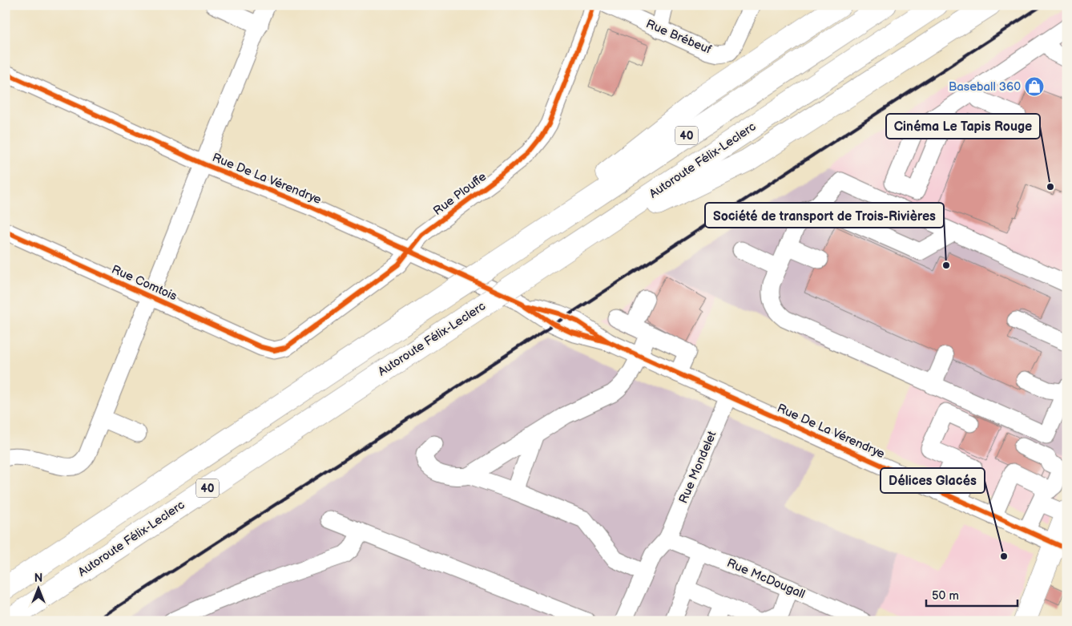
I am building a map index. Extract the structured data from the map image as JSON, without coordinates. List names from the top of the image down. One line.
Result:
{"streets":{"main road":["40","Autoroute Félix-Leclerc"],"street":["Rue Brébeuf","Rue De La Vérendrye","Rue Plouffe","Rue Comtois","Rue Mondelet","Rue McDougall"]},"crossings":[["Rue De La Vérendrye","Rue Plouffe"],["Rue De La Vérendrye","Rue Mondelet"],["Rue Plouffe","Rue Comtois"],["Rue Mondelet","Rue McDougall"]],"places":{"shop":["Baseball 360"],"other":["Cinéma Le Tapis Rouge","Société de transport de Trois-Rivières","Délices Glacés"]},"scale_bar":"50 m","north":"top"}
